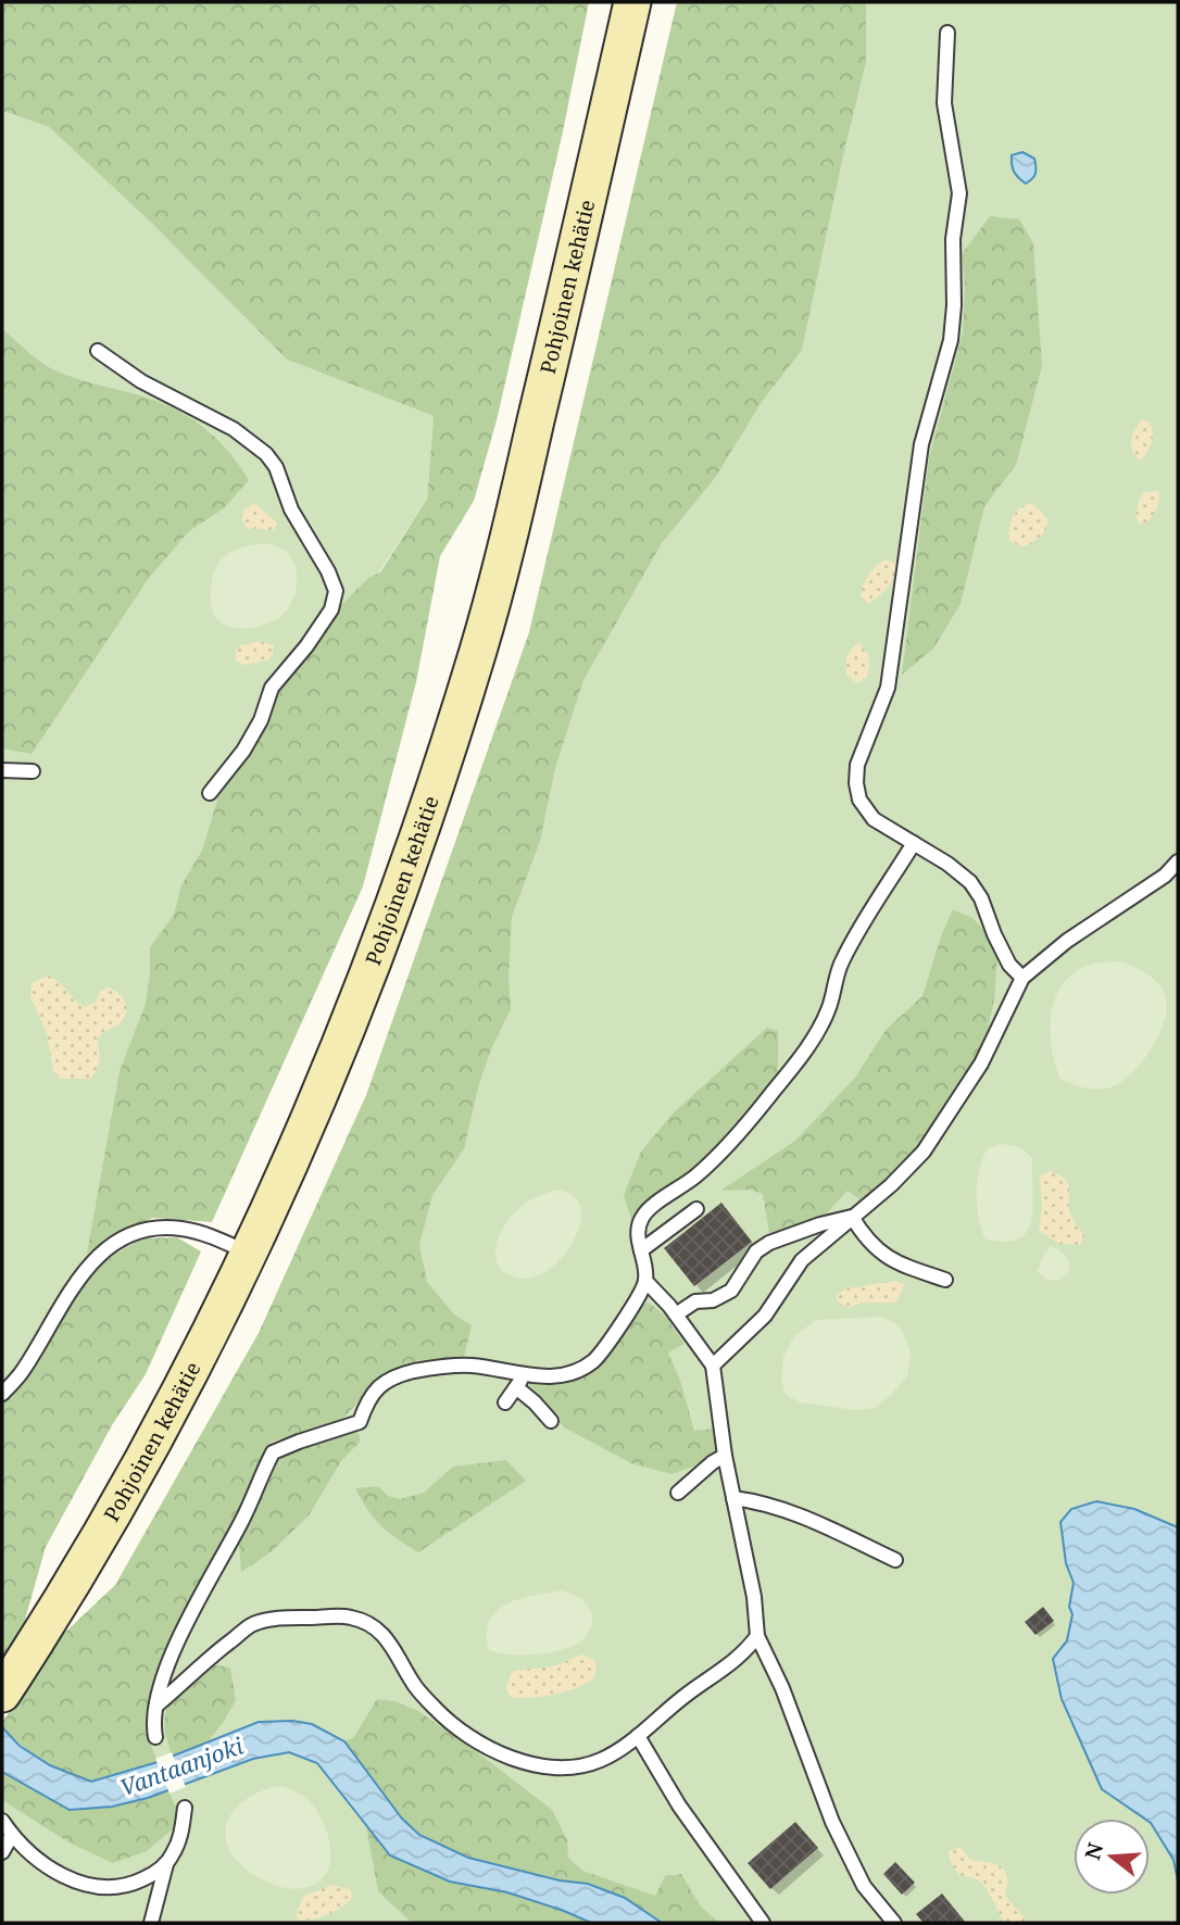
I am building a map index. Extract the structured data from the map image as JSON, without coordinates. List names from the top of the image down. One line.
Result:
{"streets":{"main road":["Pohjoinen kehätie"]},"water":["Vantaanjoki"],"north":"left"}
